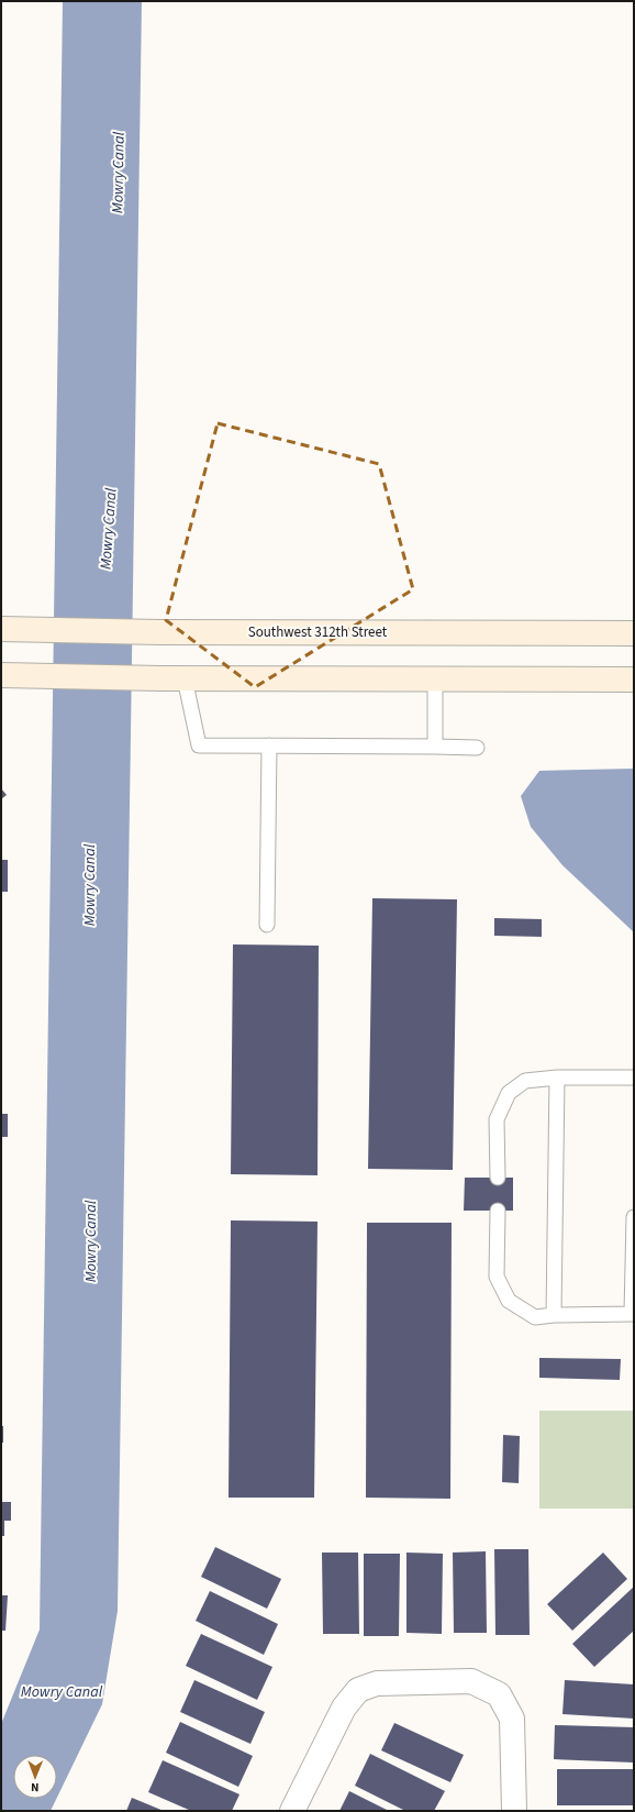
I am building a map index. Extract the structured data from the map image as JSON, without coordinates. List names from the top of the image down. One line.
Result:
{"streets":{"main road":["Southwest 312th Street"]},"water":["Mowry Canal"],"north":"bottom"}
